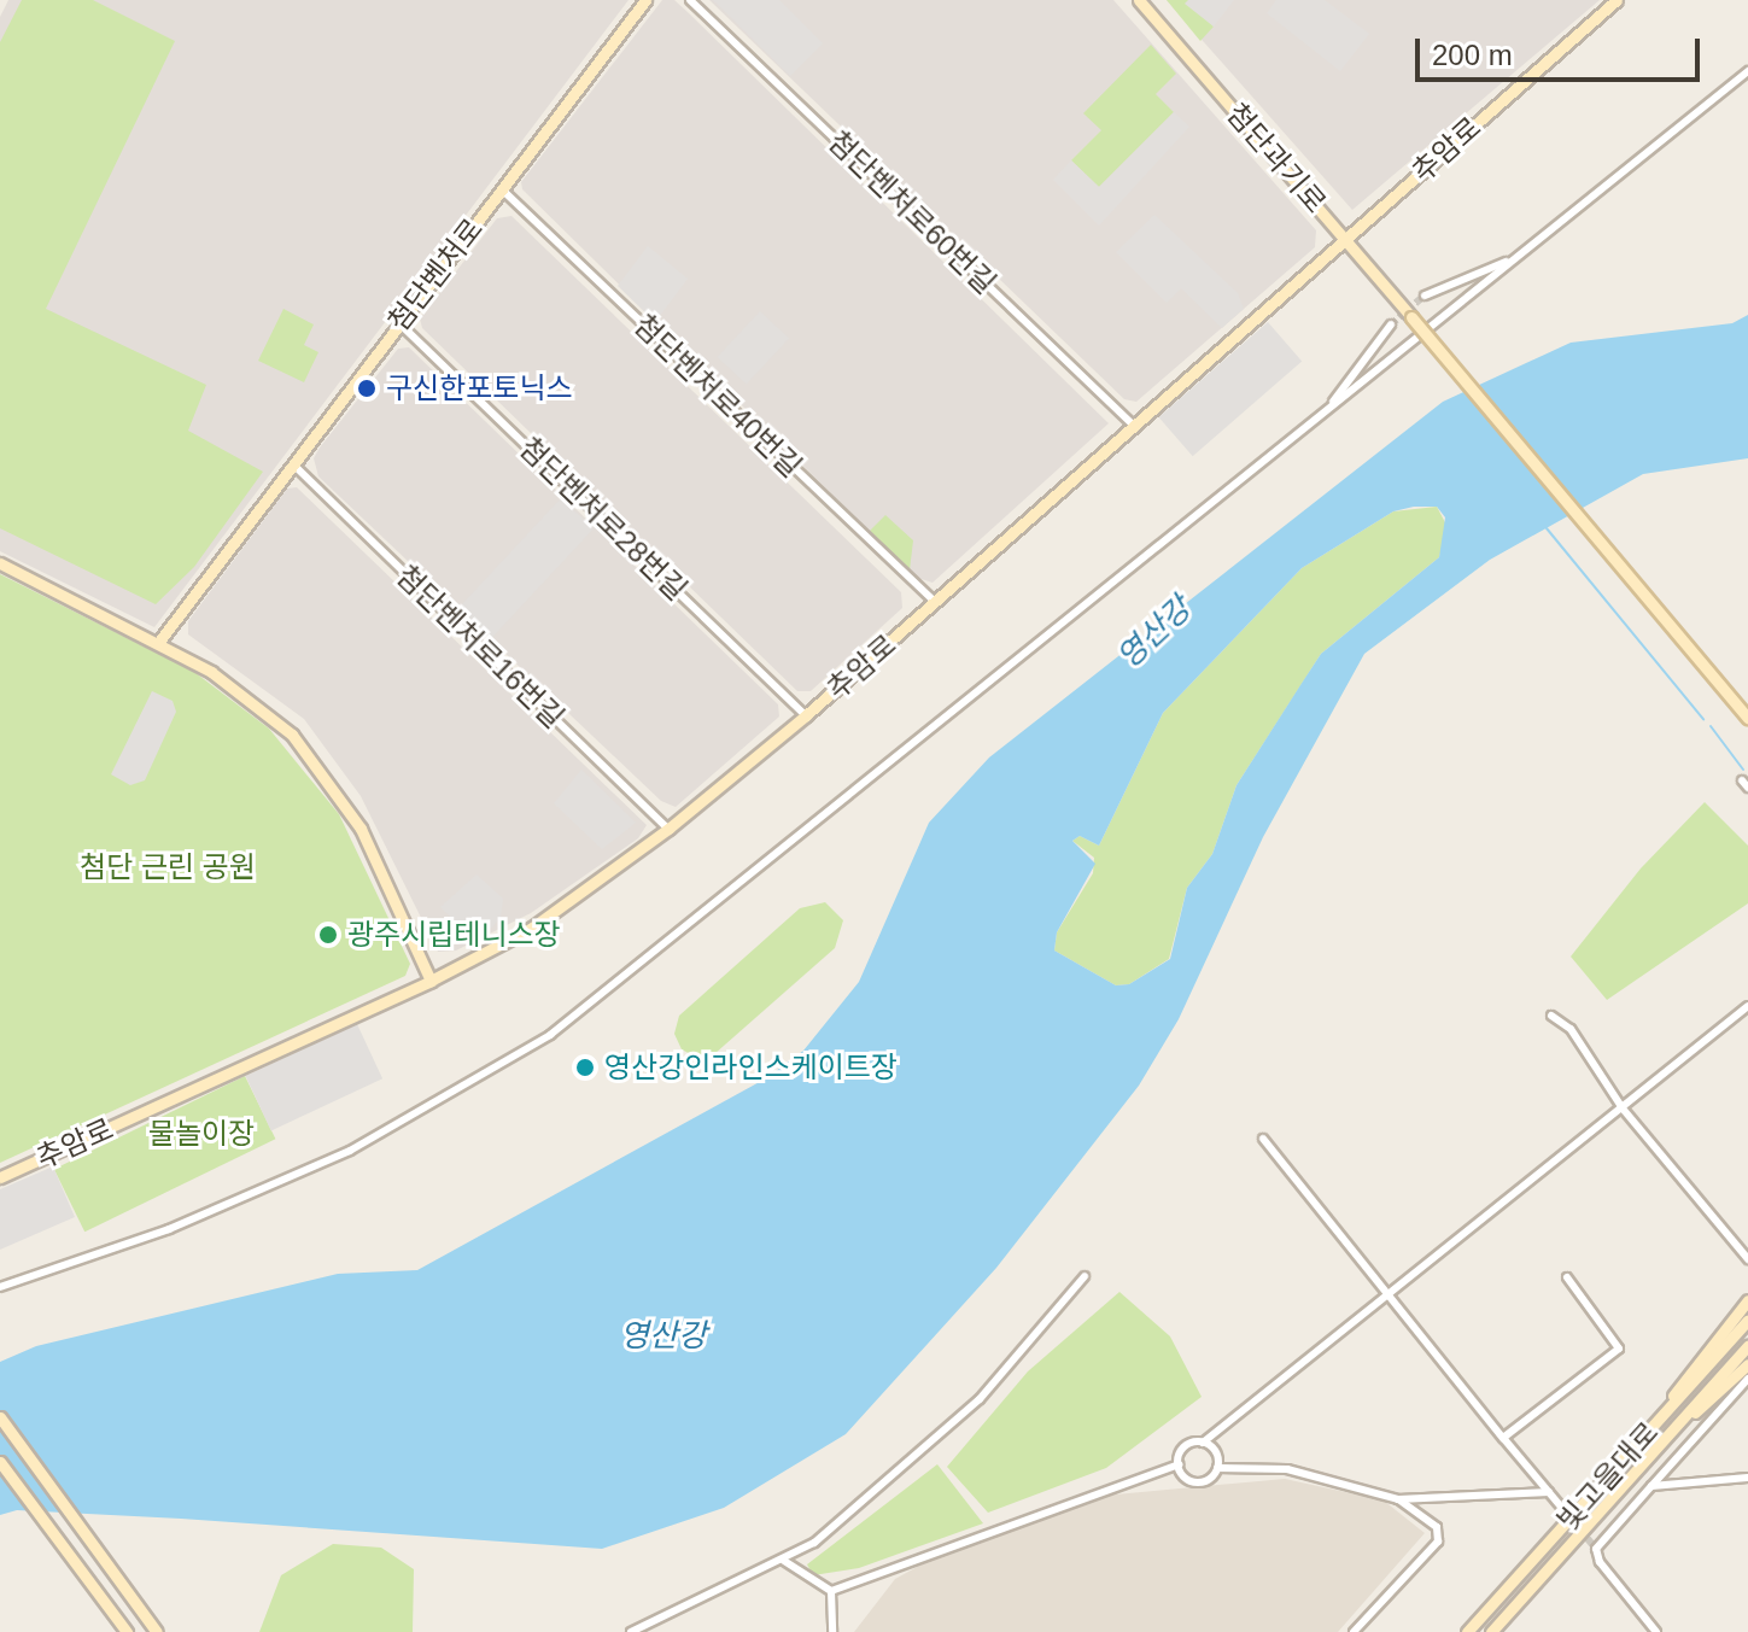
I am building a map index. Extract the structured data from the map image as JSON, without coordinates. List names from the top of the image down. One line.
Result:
{"streets":{"street":["추암로","첨단과기로","첨단벤처로60번길","첨단벤처로","첨단벤처로40번길","첨단벤처로28번길","첨단벤처로16번길","빛고을대로"]},"crossings":[["추암로","첨단과기로"],["추암로","첨단벤처로60번길"],["추암로","첨단벤처로40번길"],["추암로","첨단벤처로28번길"],["추암로","첨단벤처로16번길"],["첨단벤처로","첨단벤처로40번길"],["첨단벤처로","첨단벤처로28번길"],["첨단벤처로","첨단벤처로16번길"]],"water":["영산강"],"parks":["첨단 근린 공원","물놀이장"],"places":["구신한포토닉스","광주시립테니스장","영산강인라인스케이트장"],"scale_bar":"200 m"}
